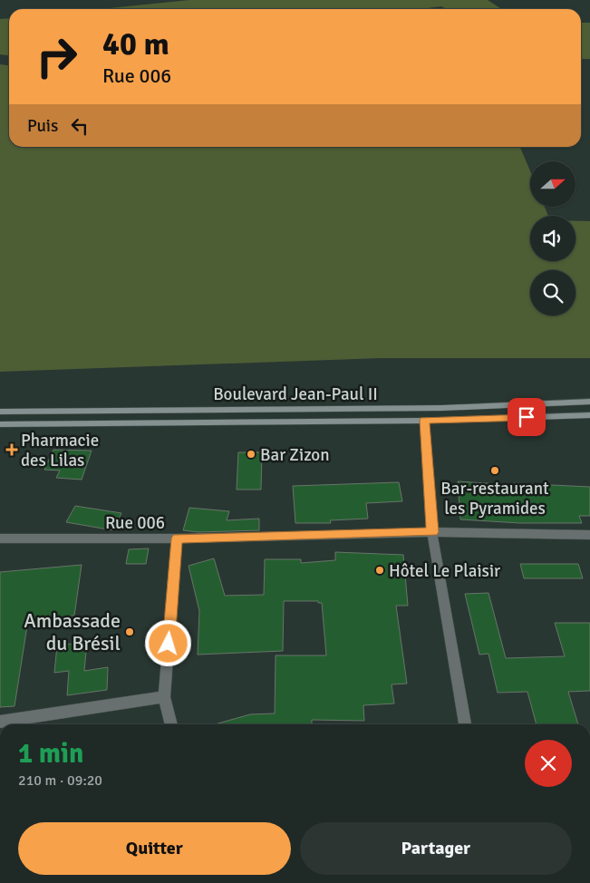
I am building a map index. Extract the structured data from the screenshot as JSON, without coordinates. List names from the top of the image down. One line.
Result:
{"streets":{"main road":["Boulevard Jean-Paul II"],"street":["Rue 006"]},"places":{"health":["Pharmacie des Lilas"],"other":["Bar Zizon","Bar-restaurant les Pyramides","Hôtel Le Plaisir","Ambassade du Brésil"]},"north":"right","page":{"turn":["40 m","Rue 006"],"then":"Puis","heading":["1 min","210 m · 09:20"],"buttons":["Quitter","Partager"]}}
